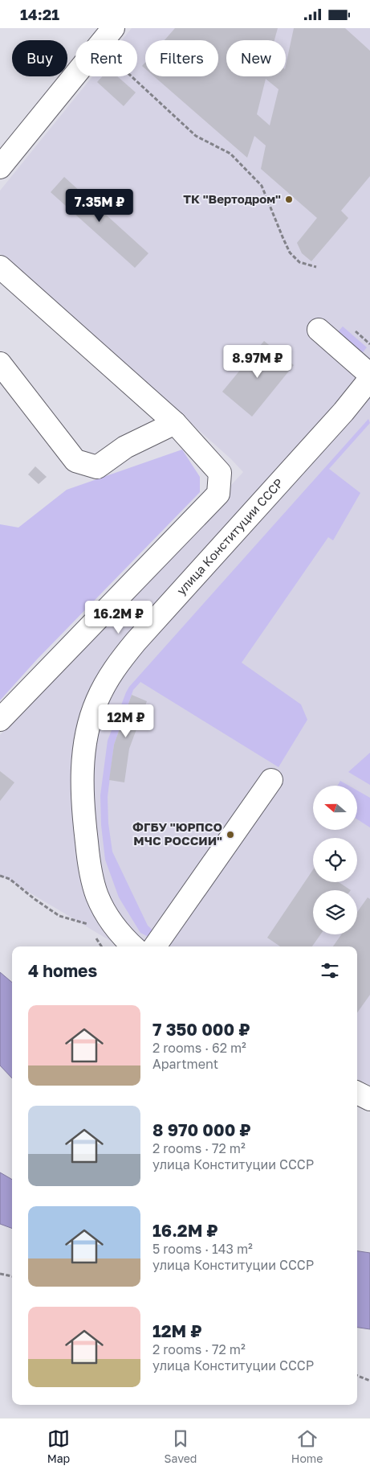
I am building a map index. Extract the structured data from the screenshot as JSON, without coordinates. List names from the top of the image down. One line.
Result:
{"streets":{"street":["улица Конституции СССР"]},"places":["ТК \"Вертодром\"","ФГБУ \"ЮРПСО МЧС РОССИИ\""],"north":"left","page":{"status":"14:21","chip":["Buy","Rent","Filters","New"],"price":["7.35M ₽","8.97M ₽","16.2M ₽","12M ₽"],"heading":"4 homes","list":[{"name":"7 350 000 ₽","note":"2 rooms · 62 m² · Apartment"},{"name":"8 970 000 ₽","note":"2 rooms · 72 m² · улица Конституции СССР"},{"name":"16.2M ₽","note":"5 rooms · 143 m² · улица Конституции СССР"},{"name":"12M ₽","note":"2 rooms · 72 m² · улица Конституции СССР"}],"tabs":["Map","Saved","Home"]}}
